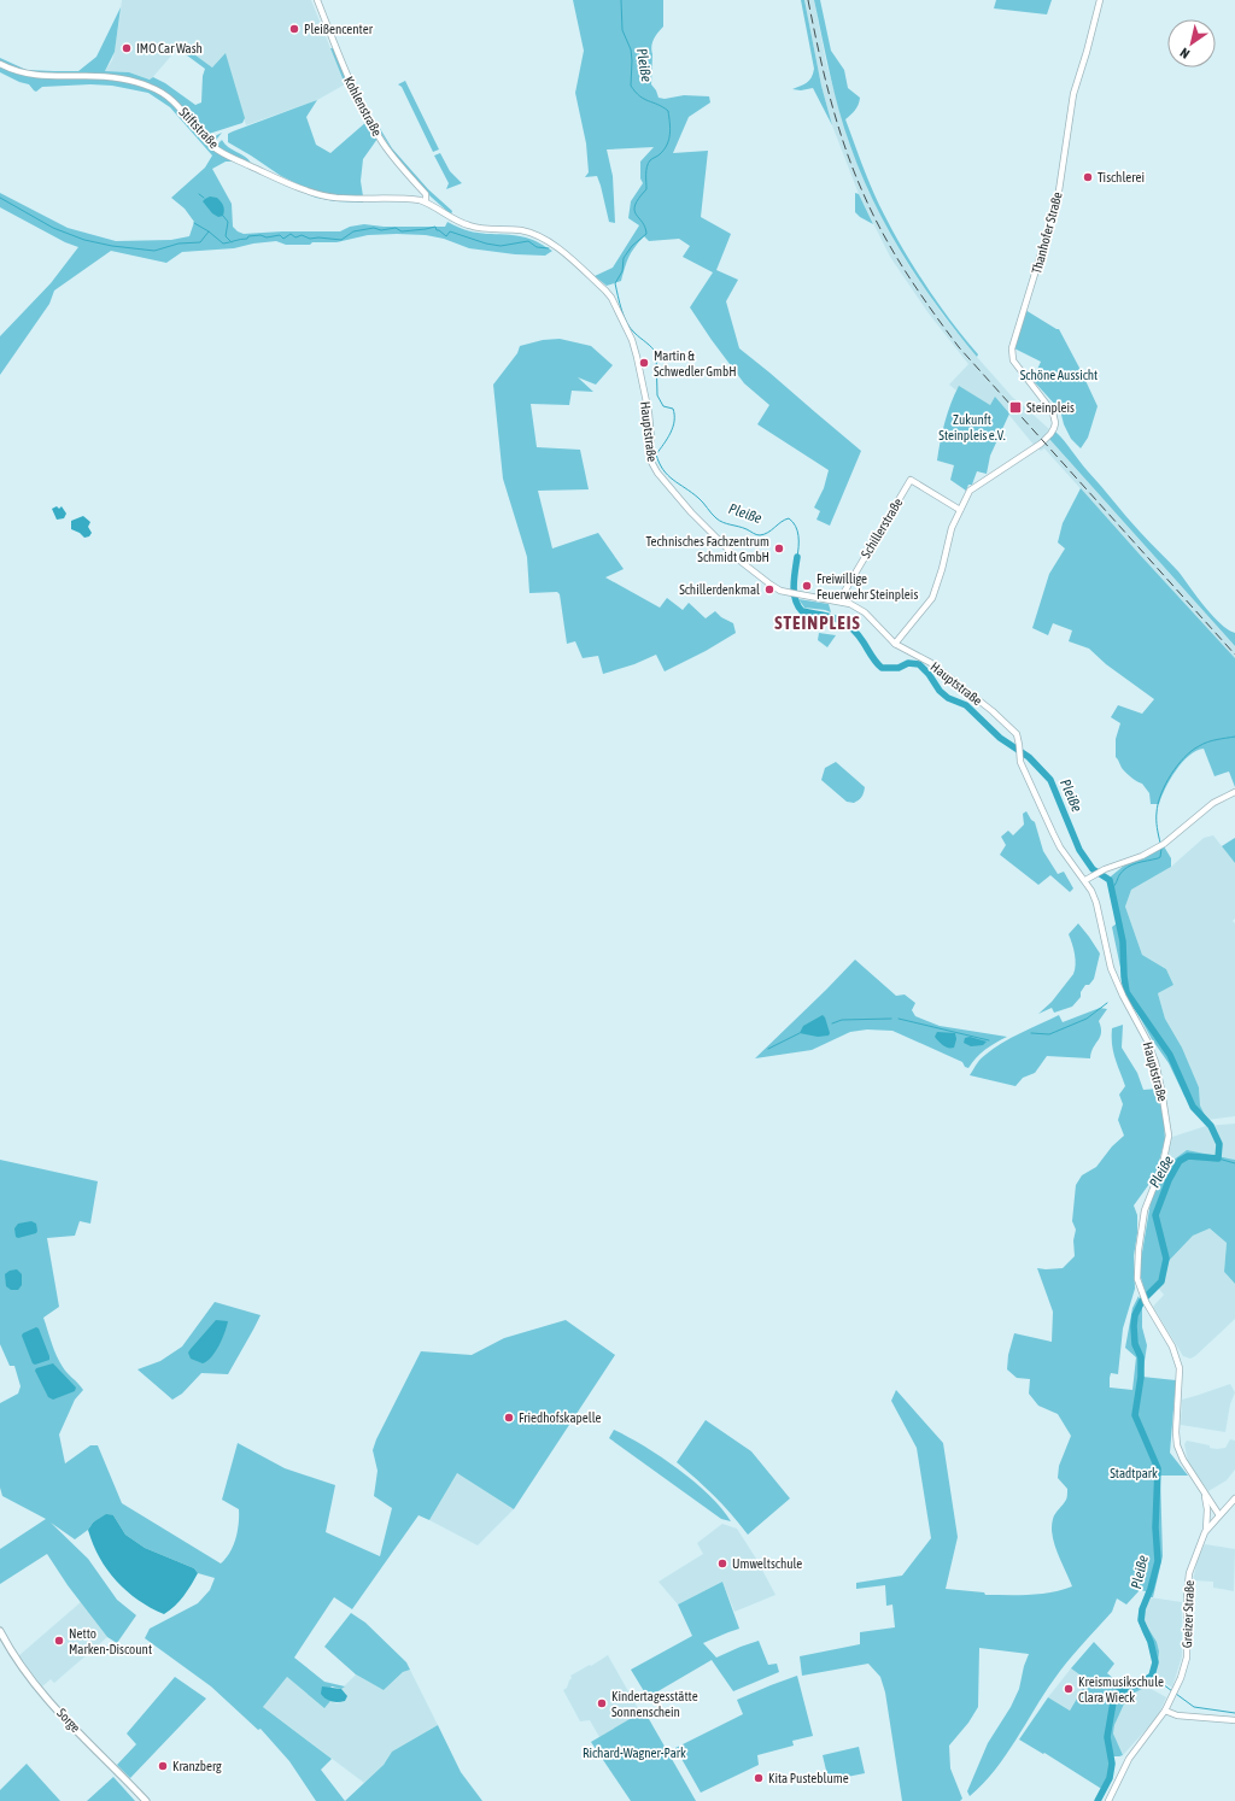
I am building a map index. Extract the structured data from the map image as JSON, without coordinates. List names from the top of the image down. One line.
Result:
{"streets":{"main road":["Kohlenstraße","Stiftstraße","Thanhofer Straße","Hauptstraße","Schillerstraße","Greizer Straße","Sorge"]},"crossings":[["Kohlenstraße","Stiftstraße"],["Kohlenstraße","Hauptstraße"],["Stiftstraße","Hauptstraße"],["Thanhofer Straße","Schillerstraße"],["Hauptstraße","Schillerstraße"],["Hauptstraße","Greizer Straße"]],"districts":["STEINPLEIS"],"water":["Pleiße"],"parks":["Schöne Aussicht","Zukunft Steinpleis e.V.","Stadtpark","Richard-Wagner-Park"],"places":{"other":["Pleißencenter","IMO Car Wash","Tischlerei","Martin & Schwedler GmbH","Technisches Fachzentrum Schmidt GmbH","Freiwillige Feuerwehr Steinpleis","Schillerdenkmal","Friedhofskapelle","Umweltschule","Netto Marken-Discount","Kreismusikschule Clara Wieck","Kindertagesstätte Sonnenschein","Kranzberg","Kita Pusteblume"],"transit":["Steinpleis"]},"north":"bottom left"}
